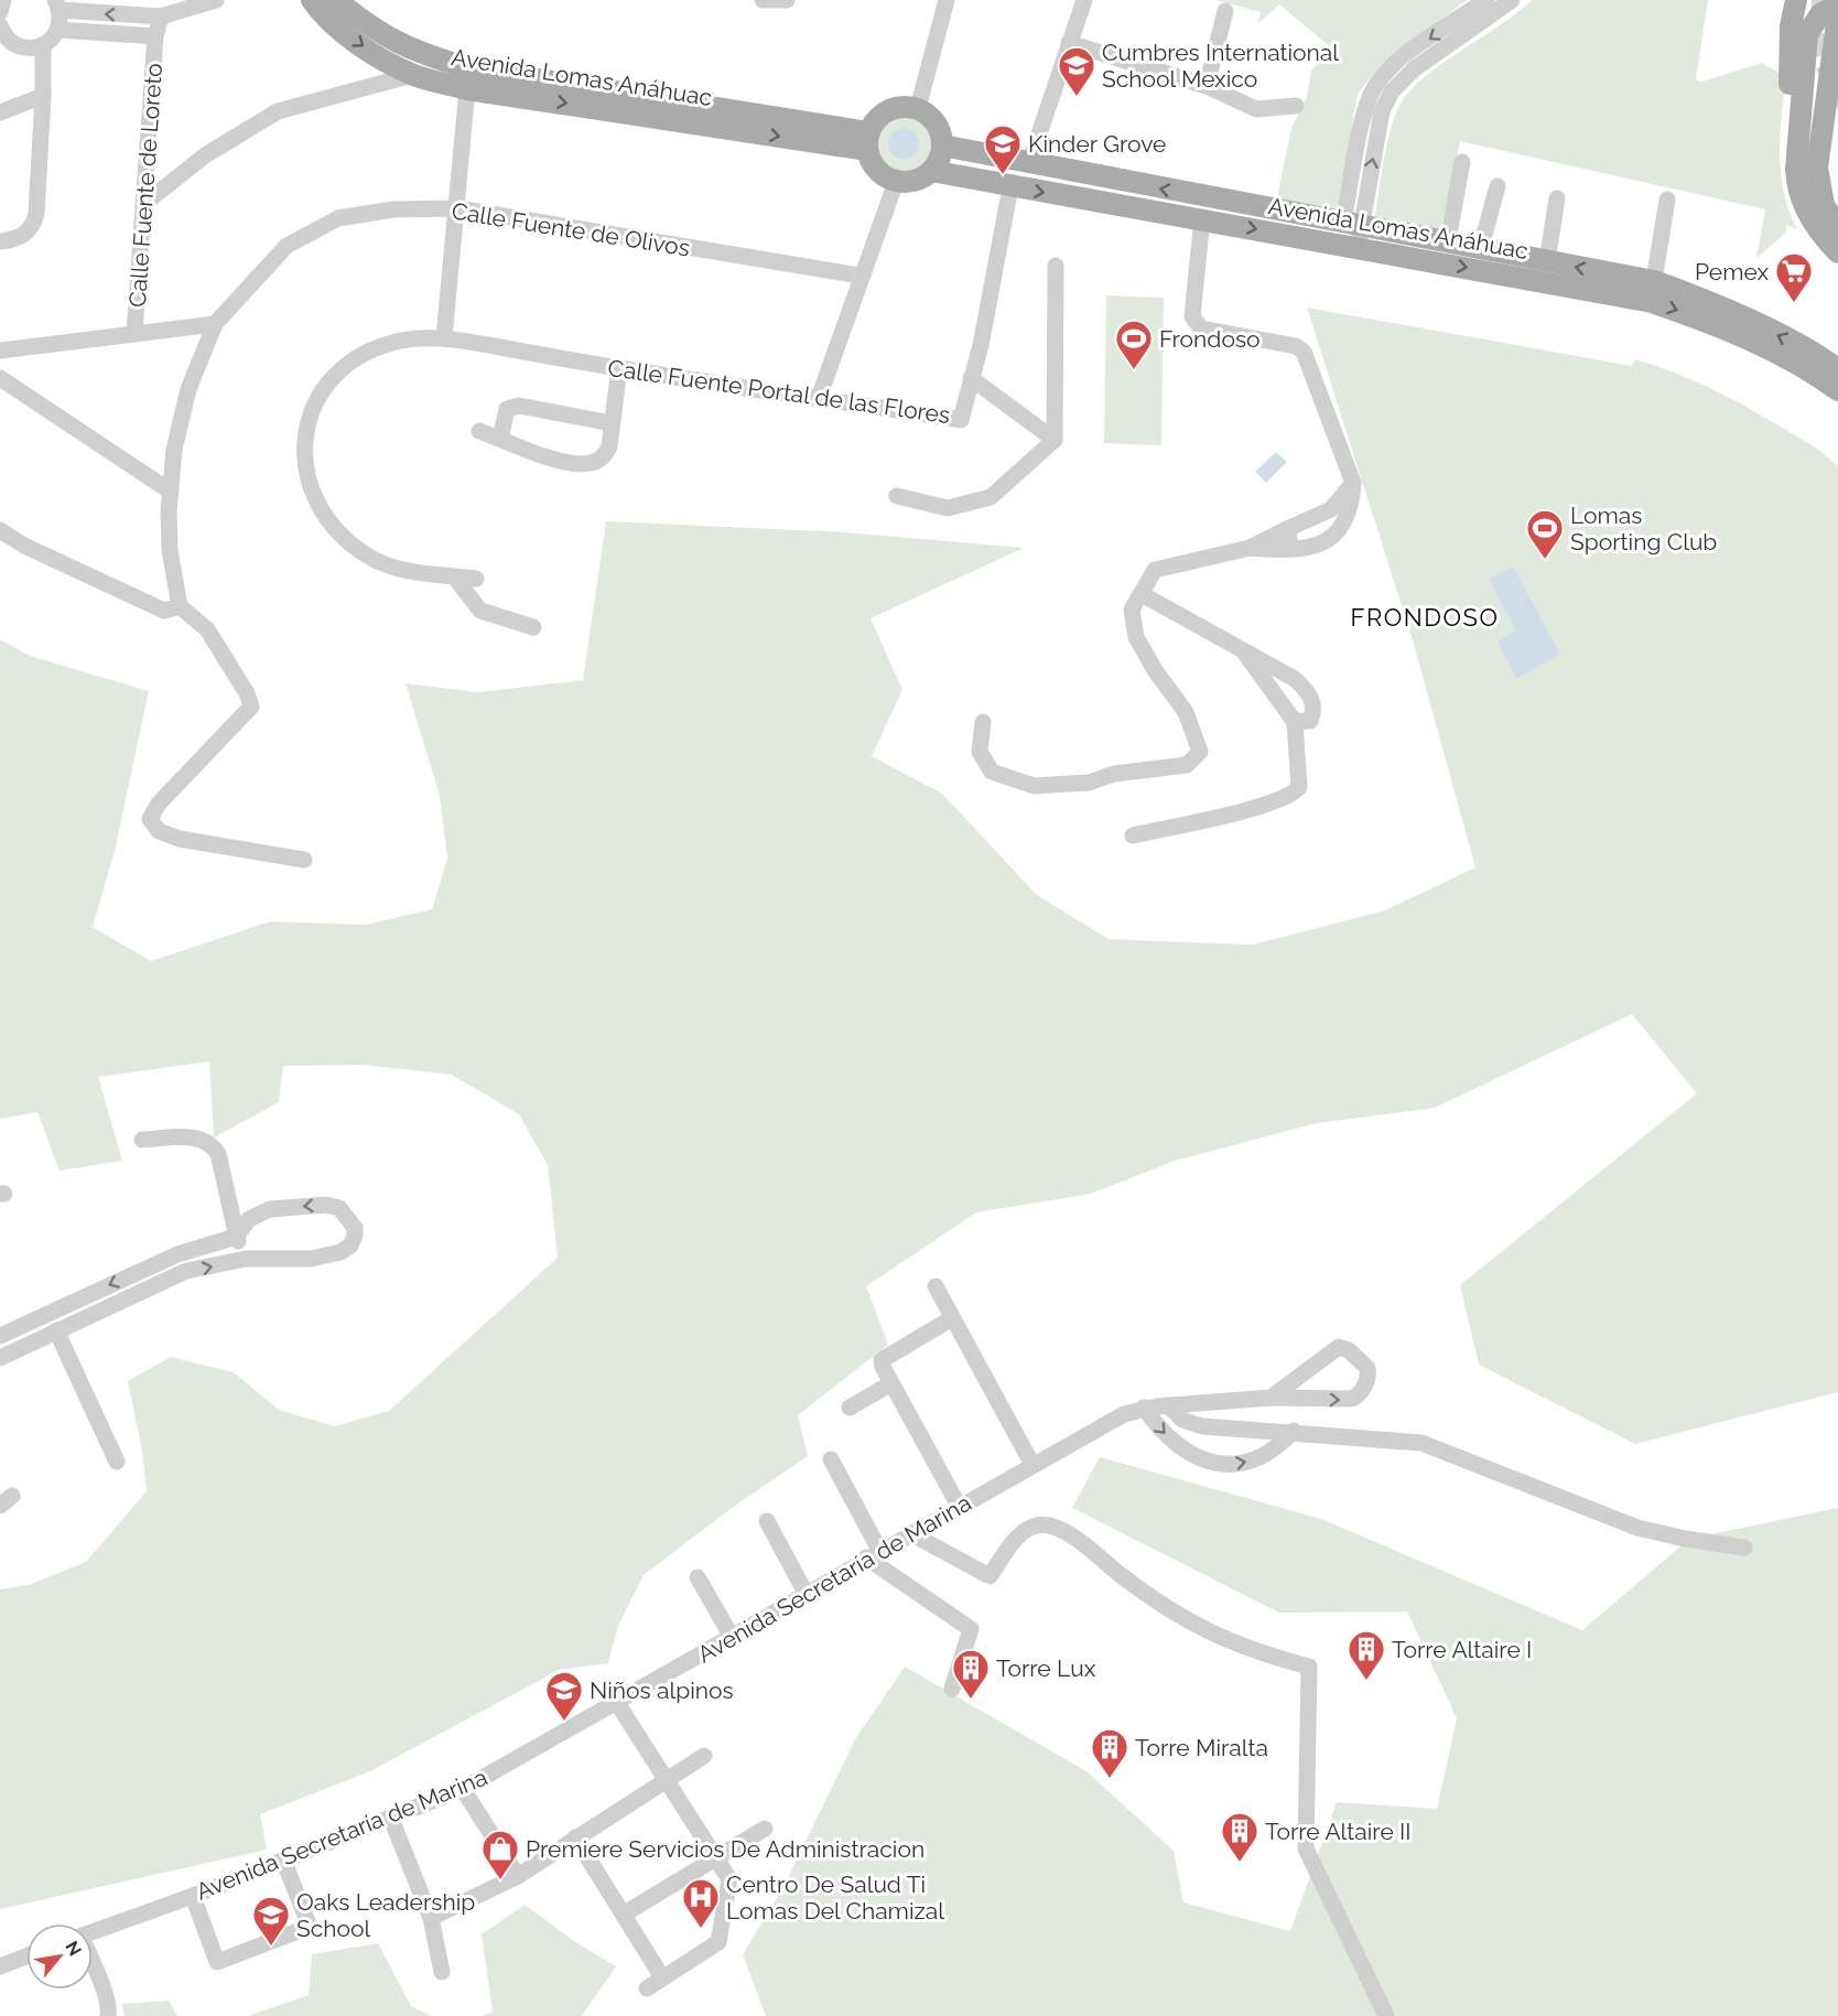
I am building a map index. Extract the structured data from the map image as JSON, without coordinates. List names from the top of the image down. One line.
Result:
{"streets":{"main road":["Avenida Lomas Anáhuac"],"street":["Calle Fuente de Loreto","Calle Fuente de Olivos","Calle Fuente Portal de las Flores","Avenida Secretaría de Marina"]},"crossings":[["Avenida Lomas Anáhuac","Calle Fuente Portal de las Flores"]],"districts":["FRONDOSO"],"places":{"school or university":["Cumbres International School Mexico","Kinder Grove","Niños alpinos","Oaks Leadership School"],"supermarket":["Pemex"],"sports":["Frondoso","Lomas Sporting Club"],"building":["Torre Altaire I","Torre Lux","Torre Miralta","Torre Altaire II"],"shop":["Premiere Servicios De Administracion"],"hospital":["Centro De Salud Ti Lomas Del Chamizal"]},"north":"top right"}
